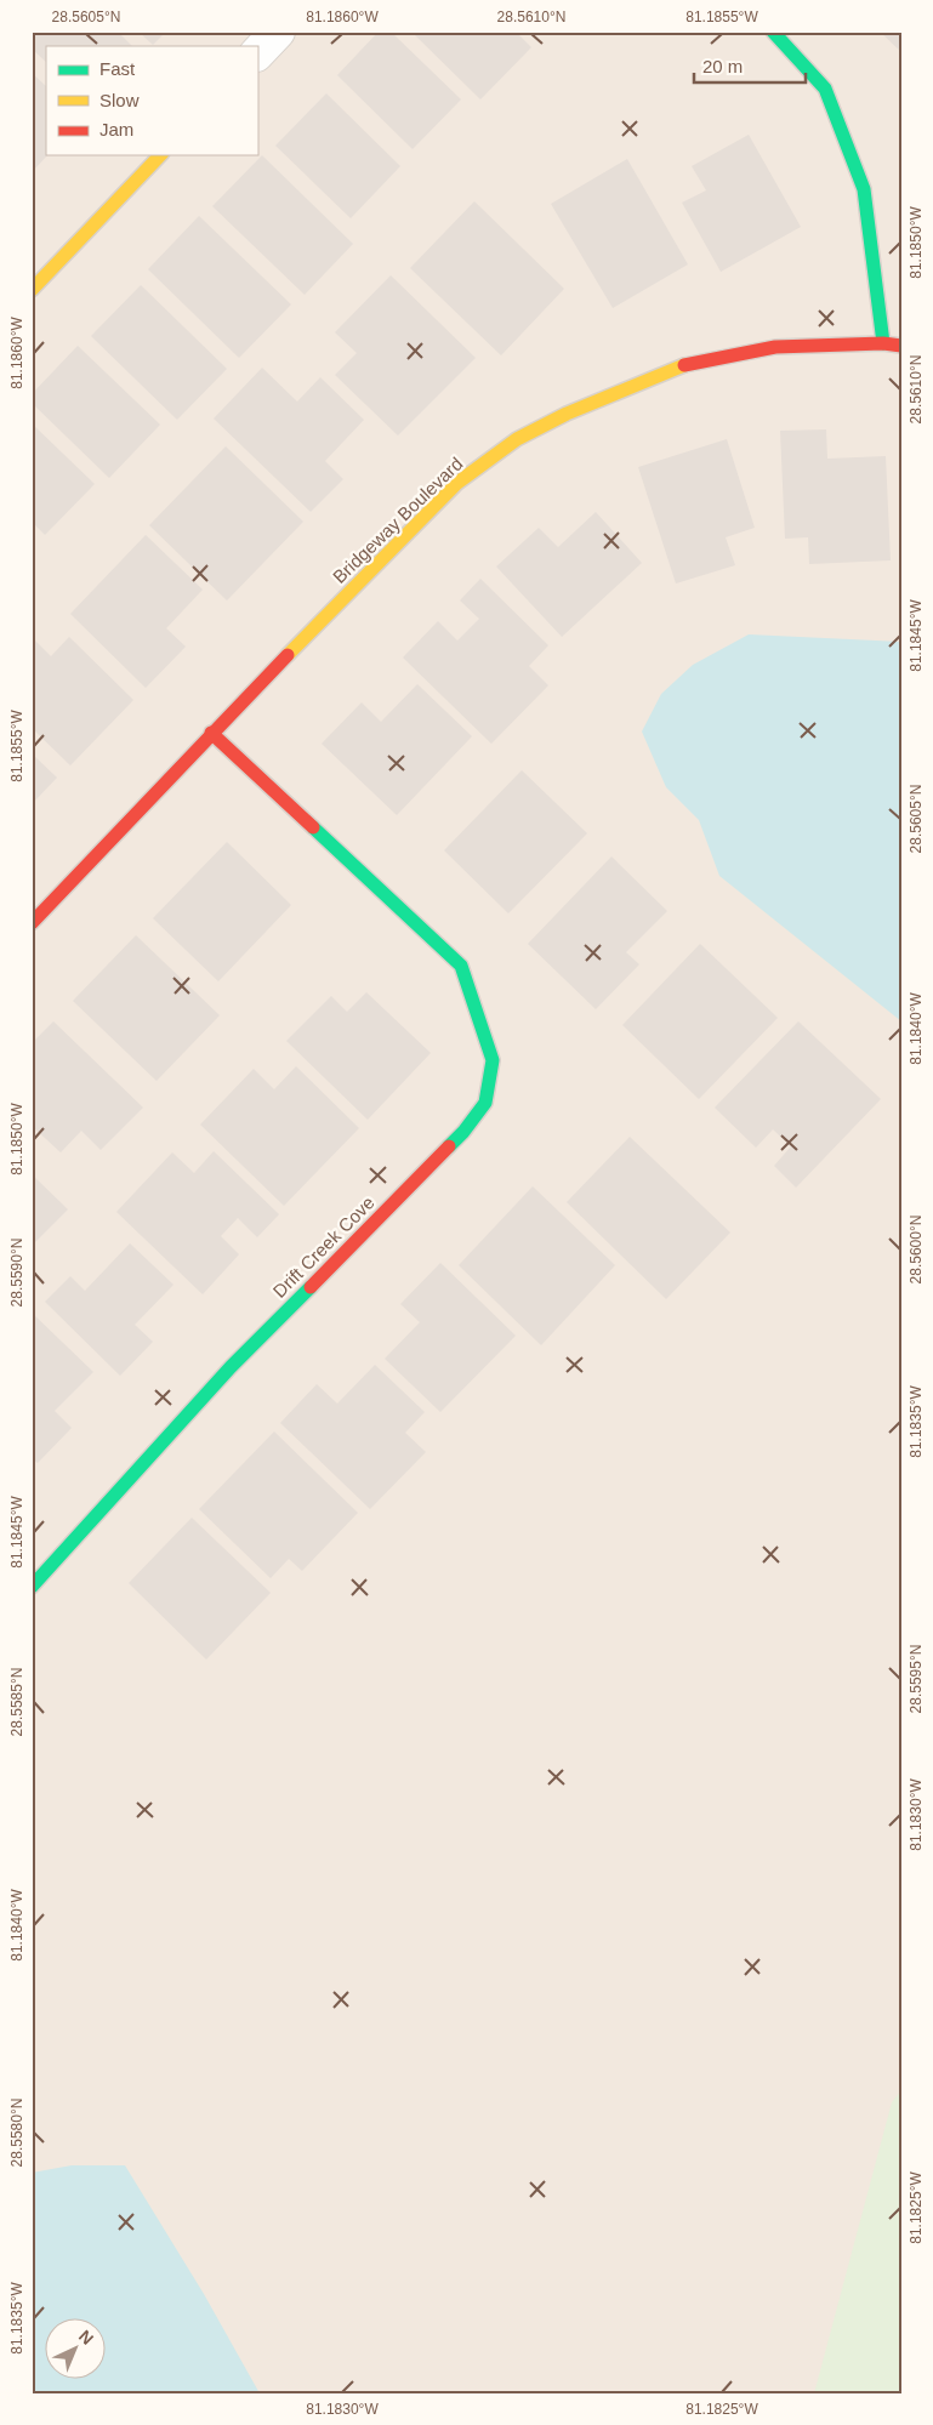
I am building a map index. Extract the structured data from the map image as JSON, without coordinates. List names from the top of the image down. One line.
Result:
{"streets":{"street":["Bridgeway Boulevard","Drift Creek Cove"]},"crossings":[["Bridgeway Boulevard","Drift Creek Cove"]],"legend":["Fast","Slow","Jam"],"scale_bar":"20 m","north":"top right","coordinates":["28.5605°N","81.1860°W","28.5610°N","81.1855°W","81.1850°W","81.1845°W","81.1840°W","28.5600°N","28.5590°N","81.1835°W","28.5595°N","28.5585°N","81.1830°W","28.5580°N","81.1825°W"]}
